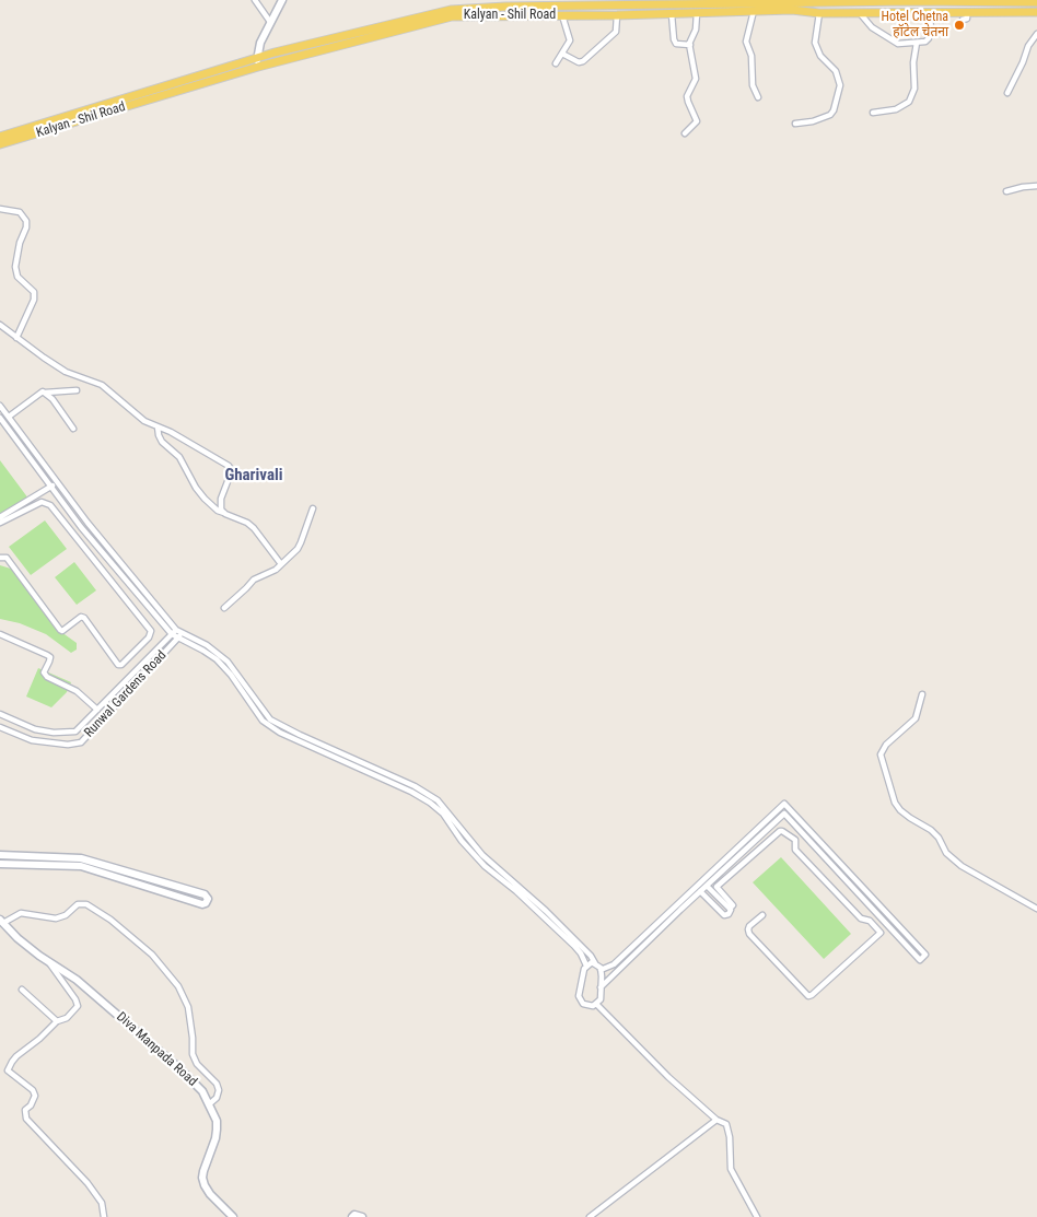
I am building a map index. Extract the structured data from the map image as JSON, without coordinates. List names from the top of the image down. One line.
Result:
{"streets":{"main road":["Kalyan - Shil Road"],"street":["Runwal Gardens Road","Diva Manpada Road"]},"districts":["Gharivali"],"places":["Hotel Chetna हॉटेल चेतना"]}
